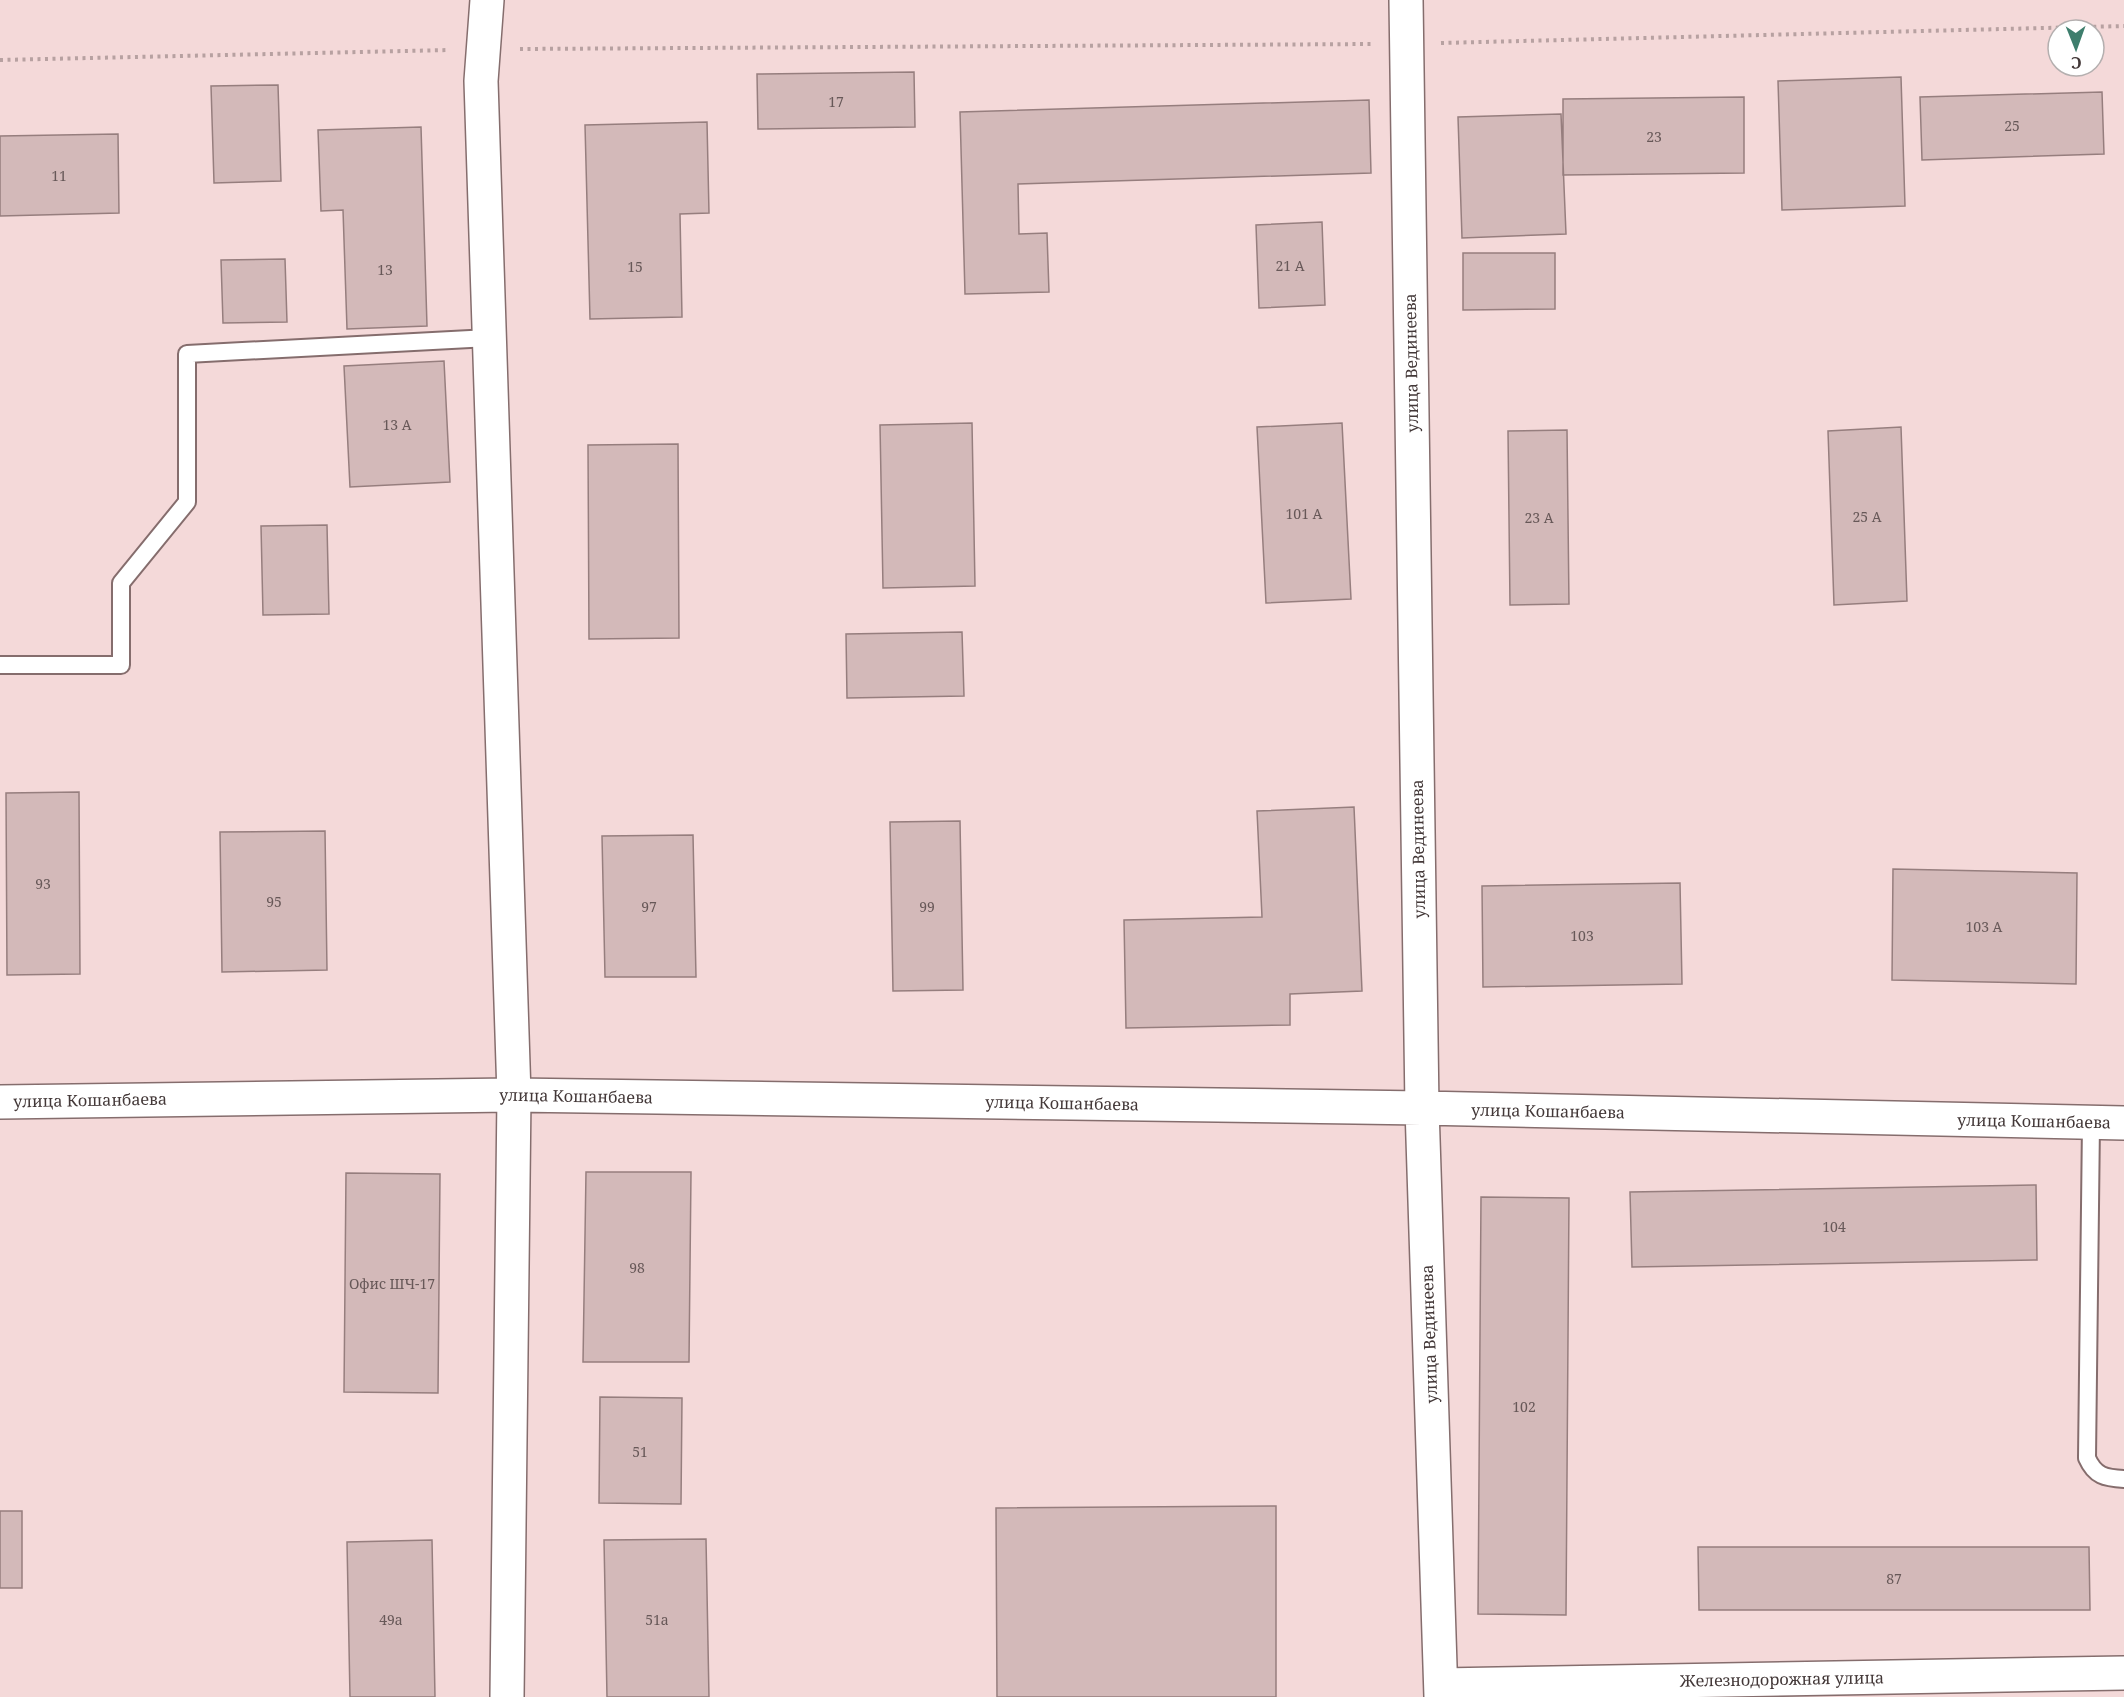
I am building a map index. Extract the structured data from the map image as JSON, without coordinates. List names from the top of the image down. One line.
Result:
{"streets":{"street":["улица Вединеева","улица Кошанбаева","Железнодорожная улица"]},"crossings":[["улица Вединеева","улица Кошанбаева"],["улица Вединеева","Железнодорожная улица"]],"house_numbers":["17","25","23","11","21 А","15","13","13 А","101 А","25 А","23 А","93","95","97","99","103 А","103","104","98","Офис ШЧ-17","102","51","87","49а","51а"],"north":"bottom"}
